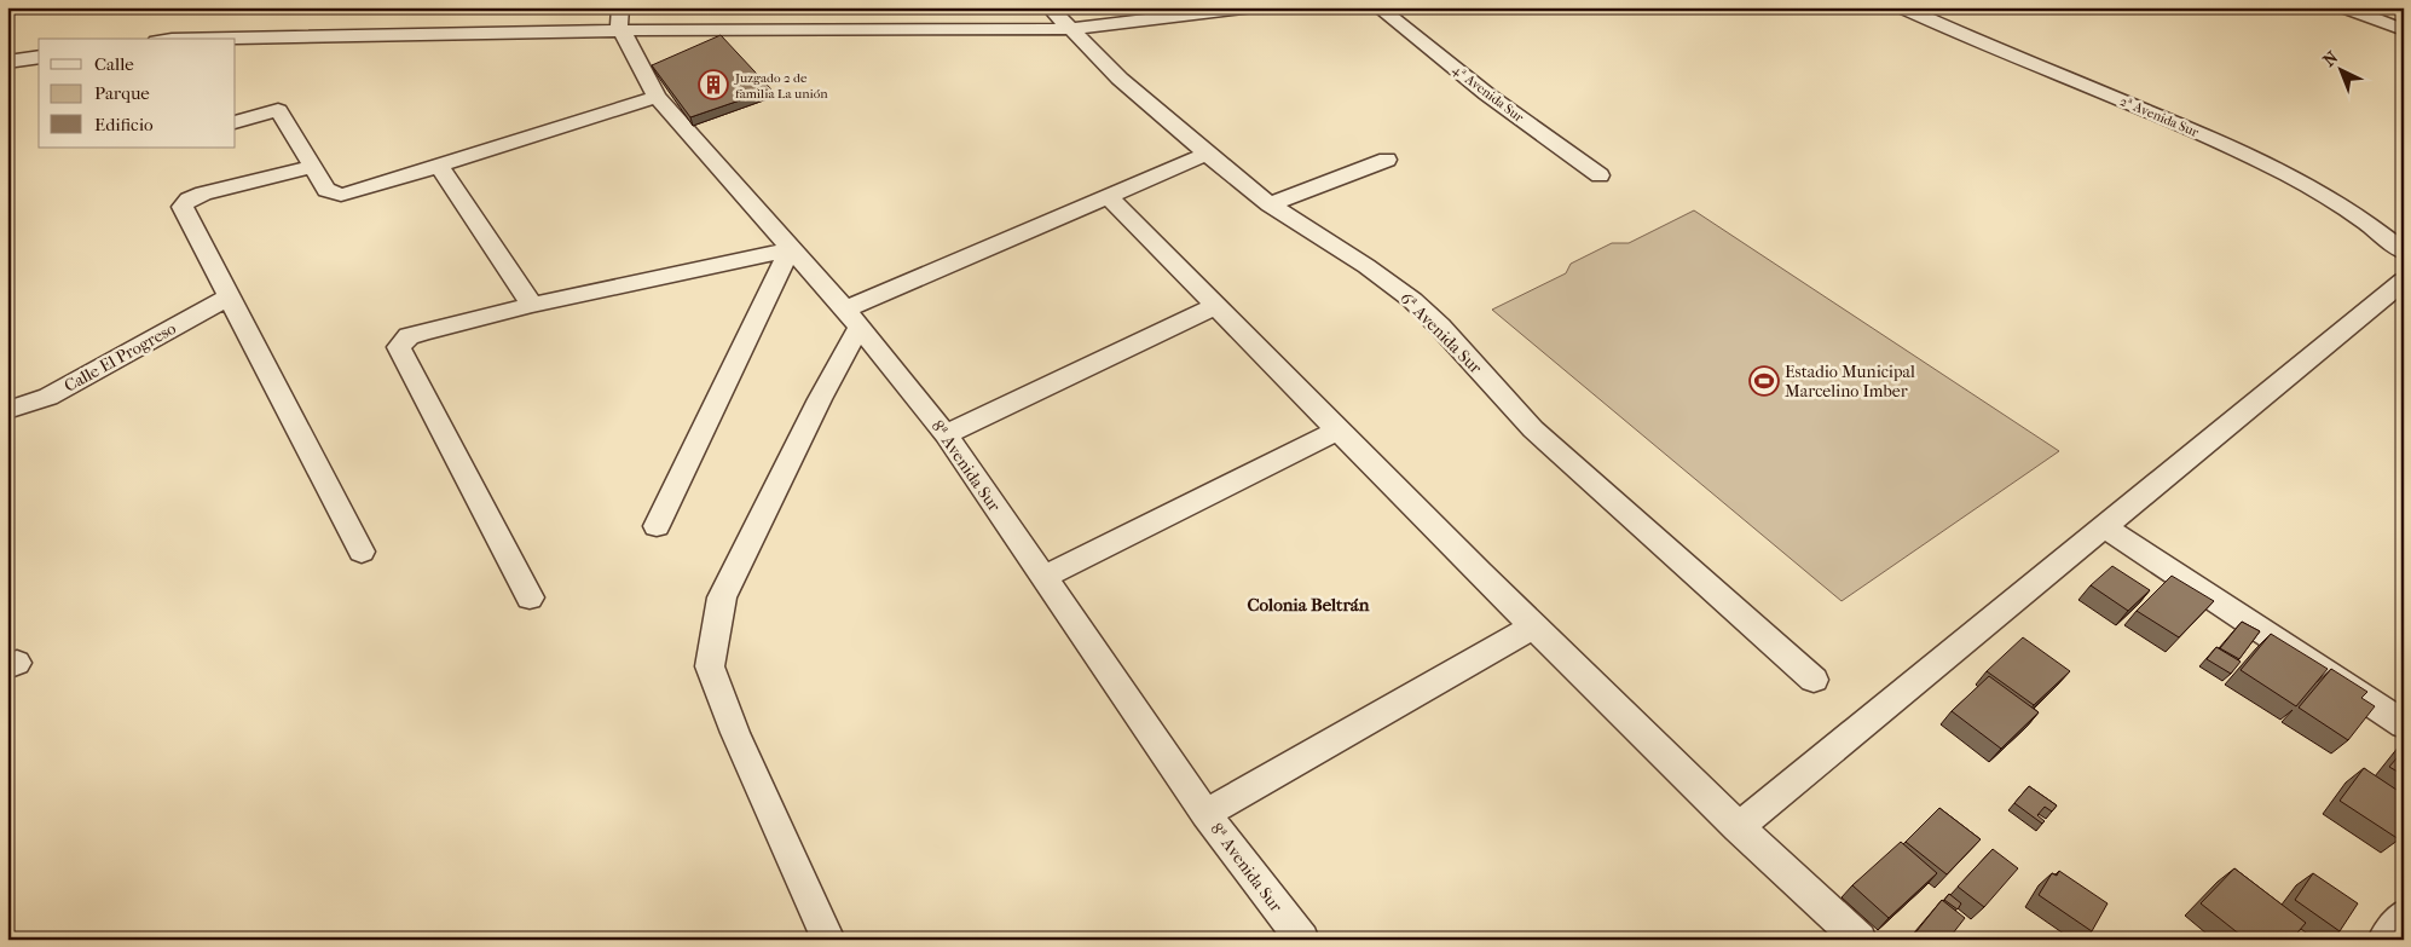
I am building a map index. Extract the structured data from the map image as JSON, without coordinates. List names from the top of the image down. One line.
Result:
{"streets":{"street":["4ª Avenida Sur","2ª Avenida Sur","6ª Avenida Sur","Calle El Progreso","8ª Avenida Sur"]},"districts":["Colonia Beltrán"],"places":{"building":["Juzgado 2 de familia La unión"],"sports":["Estadio Municipal Marcelino Imber"]},"legend":["Calle","Parque","Edificio"],"north":"top left"}
